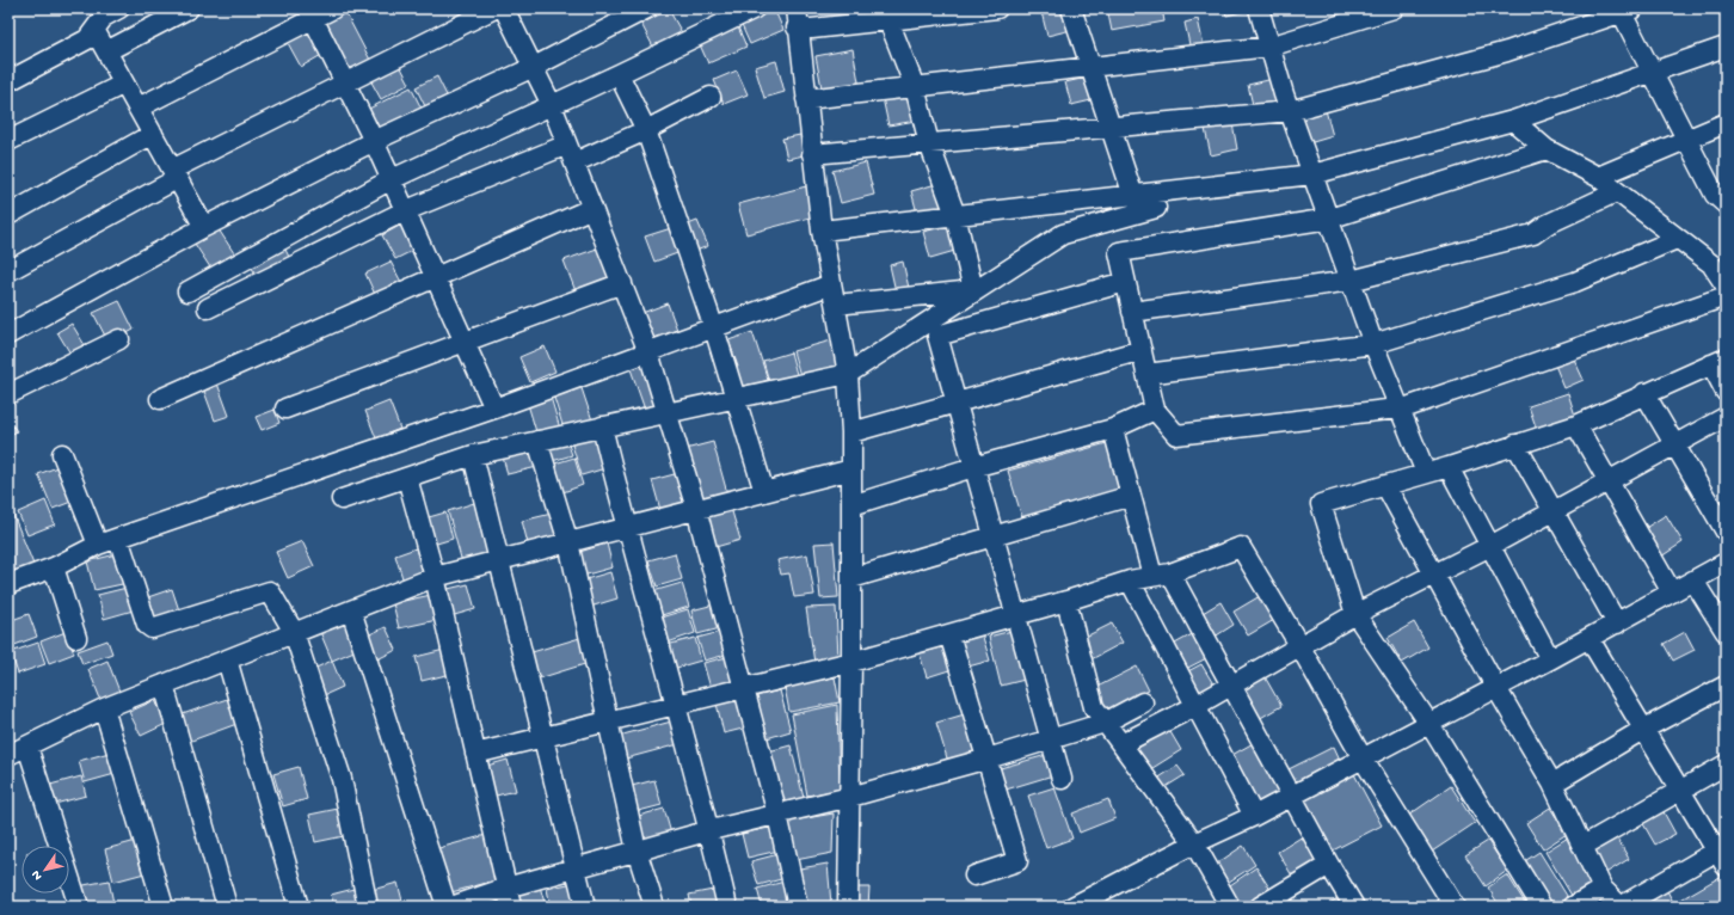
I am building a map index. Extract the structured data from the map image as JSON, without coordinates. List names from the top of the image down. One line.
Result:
{"north":"bottom left"}
